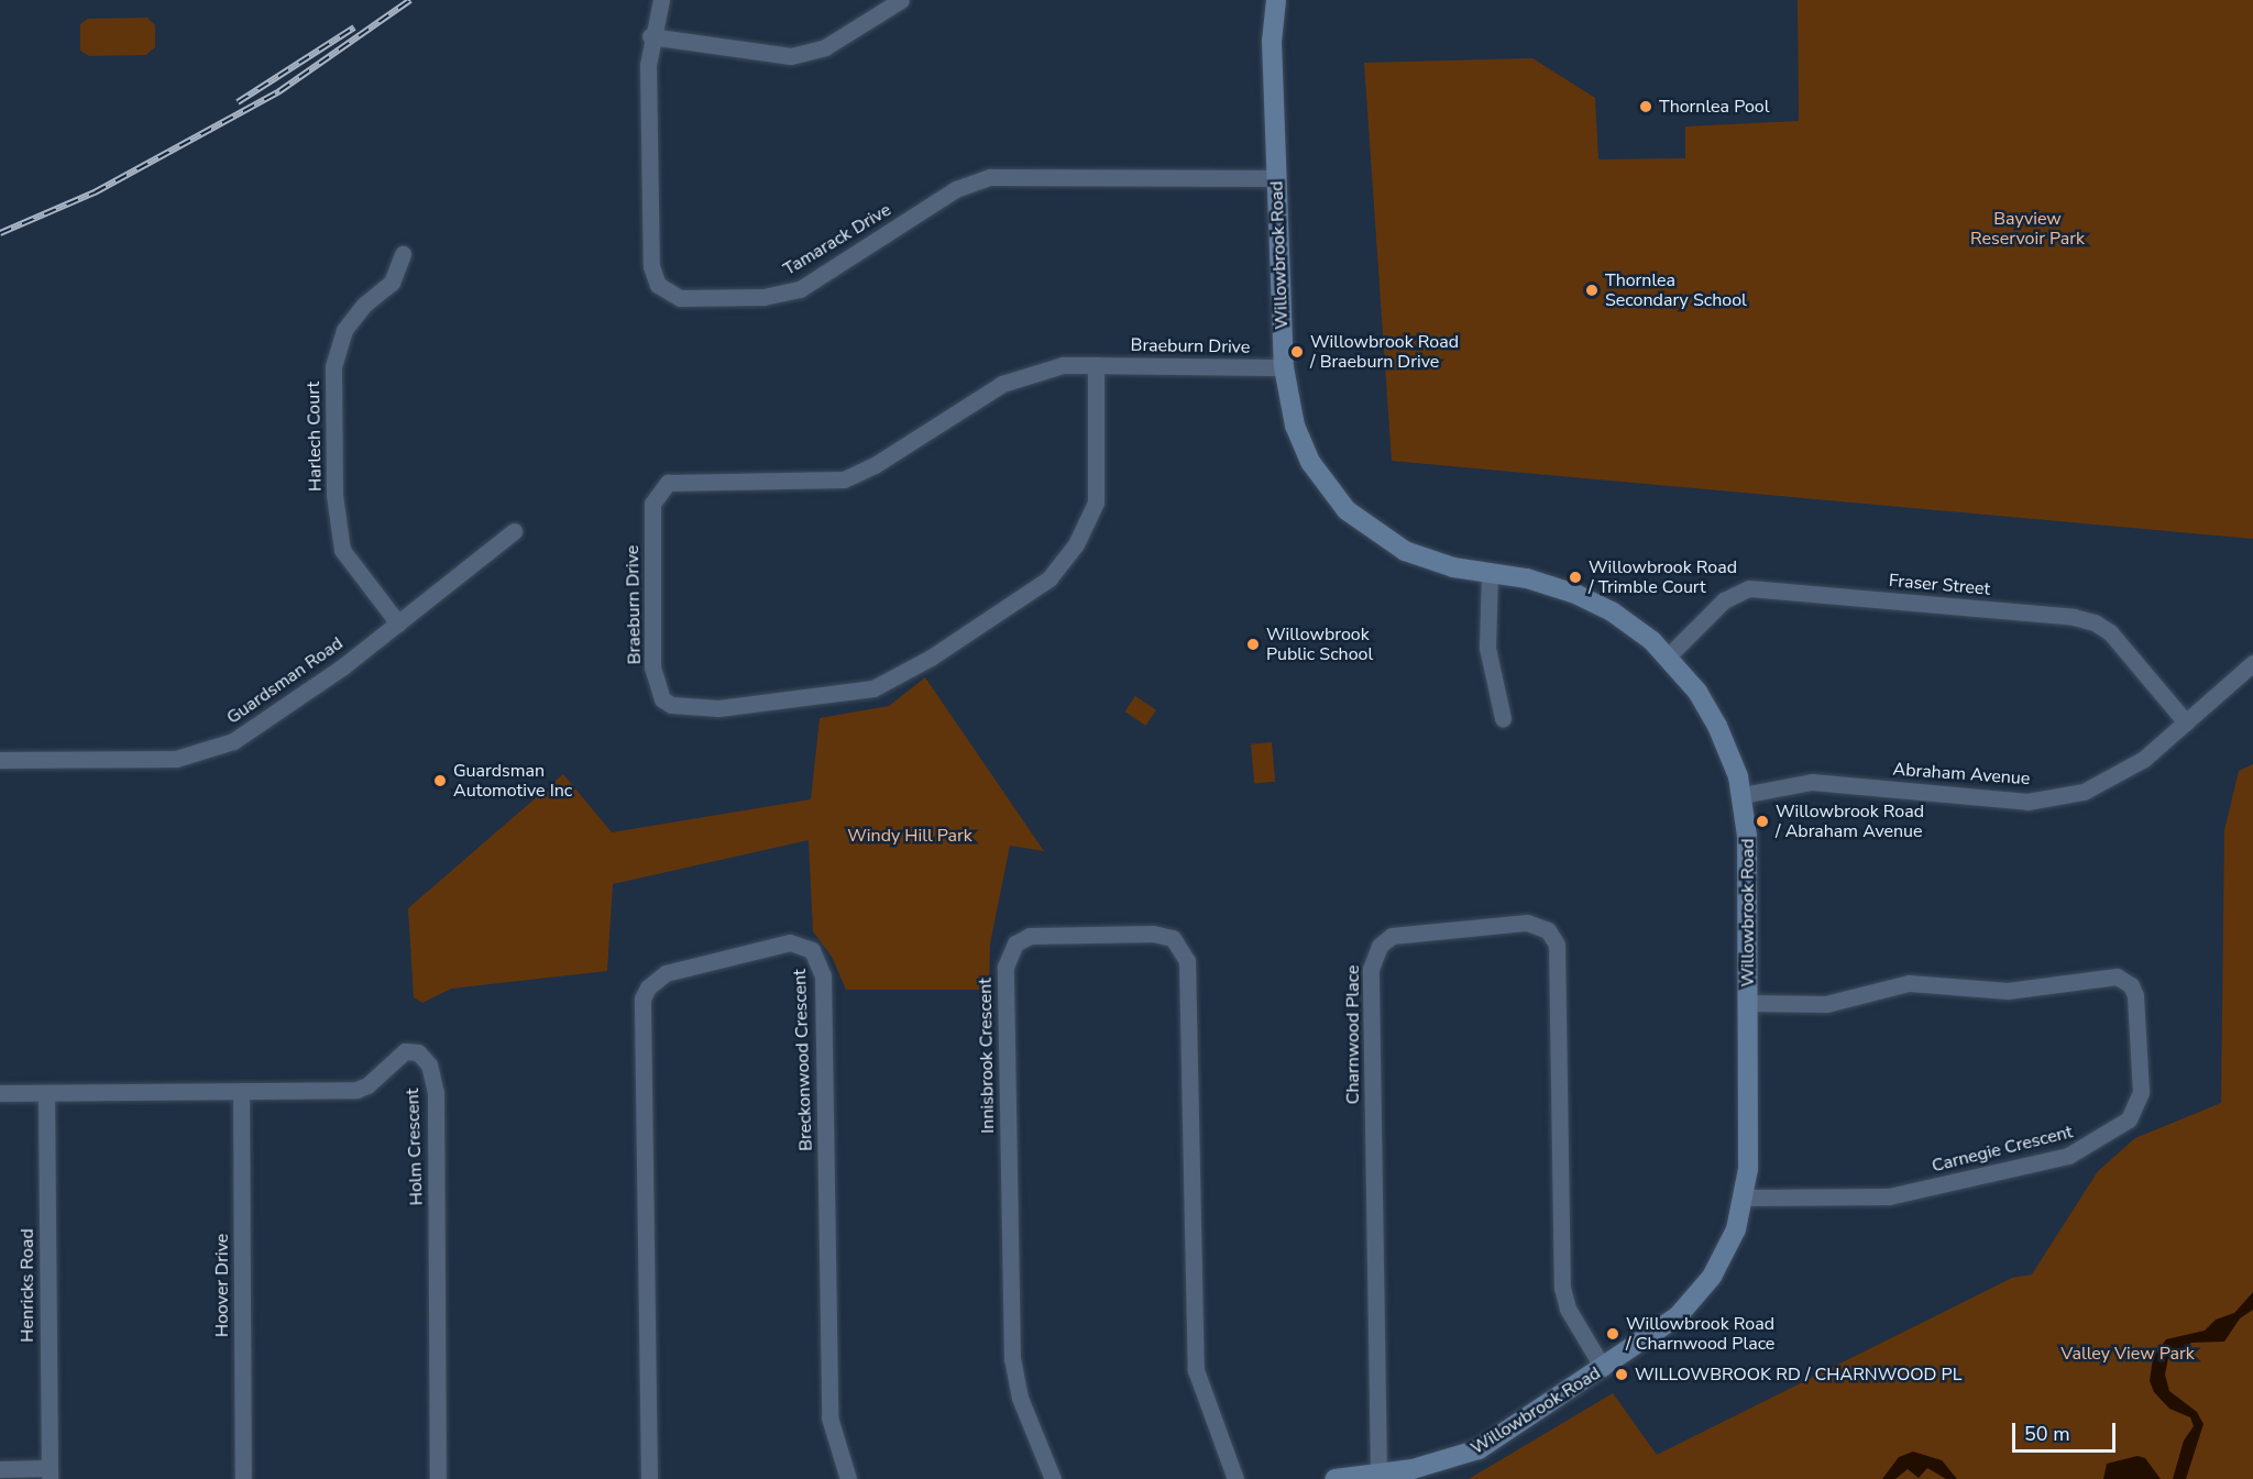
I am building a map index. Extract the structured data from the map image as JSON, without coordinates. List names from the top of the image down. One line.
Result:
{"streets":{"street":["Tamarack Drive","Willowbrook Road","Braeburn Drive","Harlech Court","Fraser Street","Guardsman Road","Abraham Avenue","Charnwood Place","Innisbrook Crescent","Breckonwood Crescent","Holm Crescent","Carnegie Crescent","Henricks Road","Hoover Drive"]},"crossings":[["Tamarack Drive","Willowbrook Road"],["Willowbrook Road","Braeburn Drive"],["Willowbrook Road","Fraser Street"],["Willowbrook Road","Abraham Avenue"],["Willowbrook Road","Charnwood Place"],["Willowbrook Road","Carnegie Crescent"],["Harlech Court","Guardsman Road"],["Fraser Street","Abraham Avenue"],["Holm Crescent","Henricks Road"],["Holm Crescent","Hoover Drive"]],"parks":["Bayview Reservoir Park","Windy Hill Park","Valley View Park"],"places":["Thornlea Pool","Thornlea Secondary School","Willowbrook Road / Braeburn Drive","Willowbrook Road / Trimble Court","Willowbrook Public School","Guardsman Automotive Inc","Willowbrook Road / Abraham Avenue","Willowbrook Road / Charnwood Place","WILLOWBROOK RD / CHARNWOOD PL"],"scale_bar":"50 m"}
